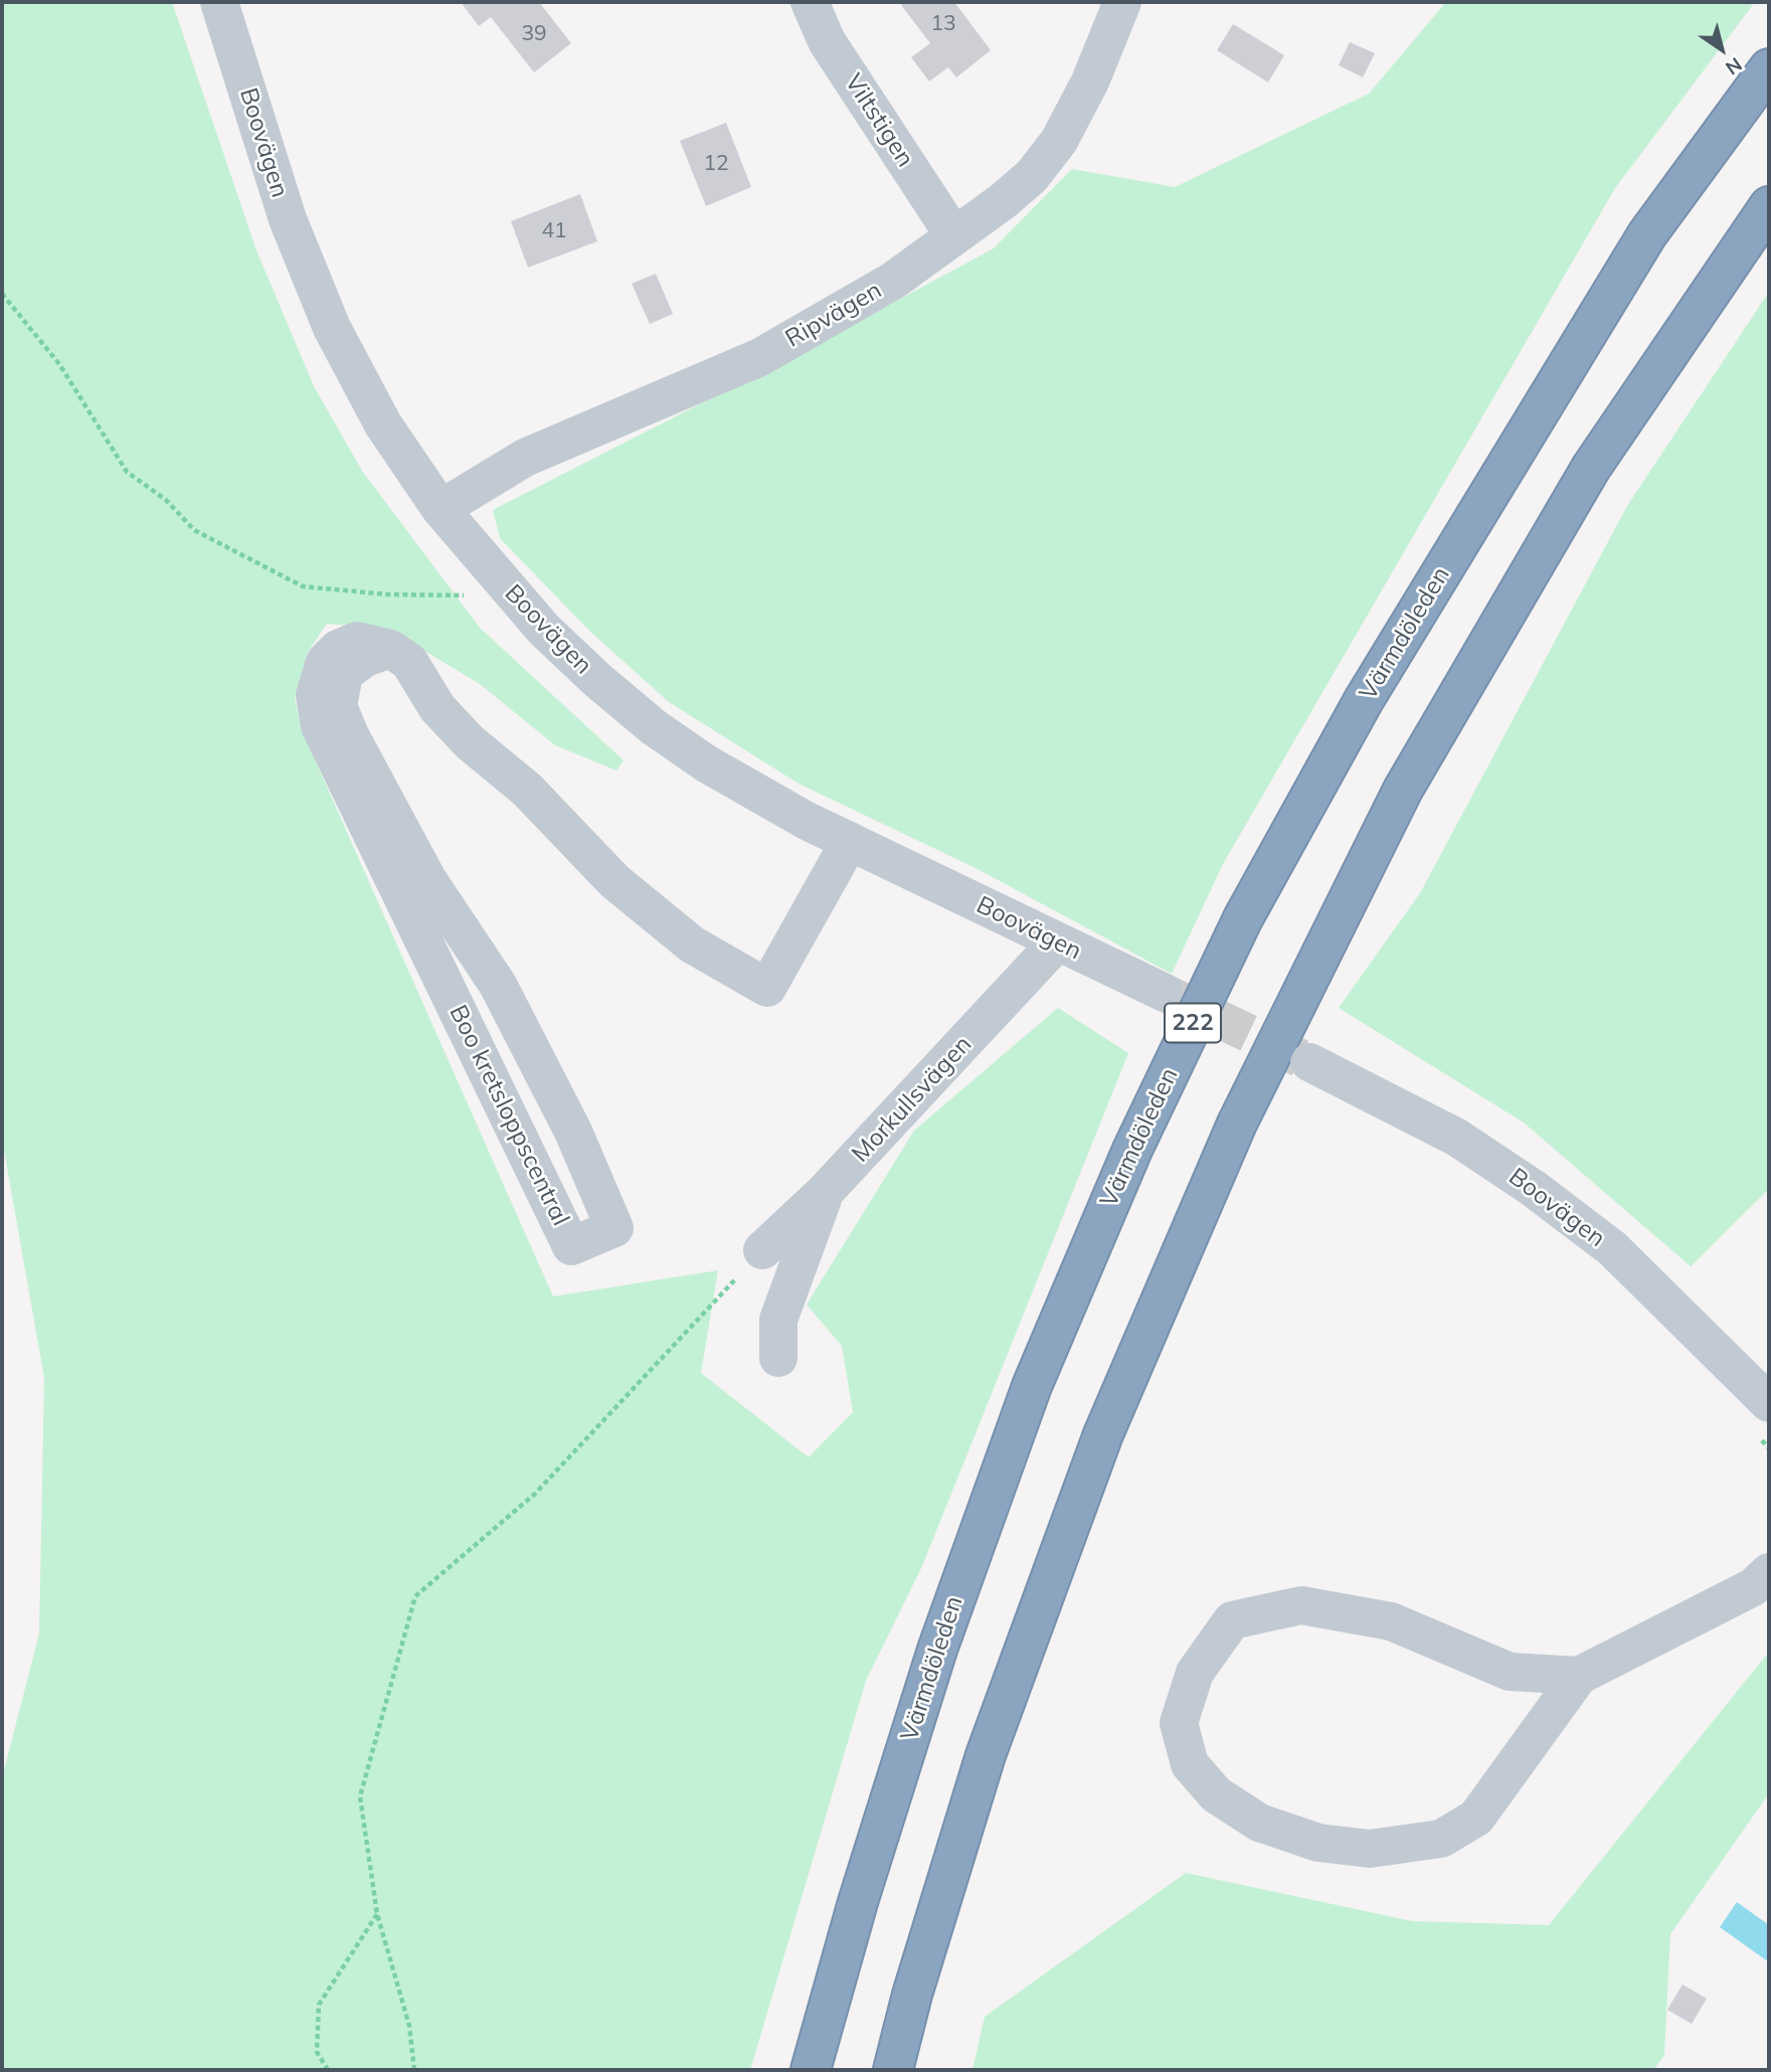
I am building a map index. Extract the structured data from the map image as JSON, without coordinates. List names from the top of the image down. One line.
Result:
{"streets":{"highway":["Värmdöleden","222"],"street":["Viltstigen","Boovägen","Ripvägen","Morkullsvägen","Boo kretsloppscentral"]},"crossings":[["Viltstigen","Ripvägen"],["Boovägen","Ripvägen"],["Boovägen","Morkullsvägen"]],"house_numbers":["13","39","12","41"],"north":"bottom right"}
